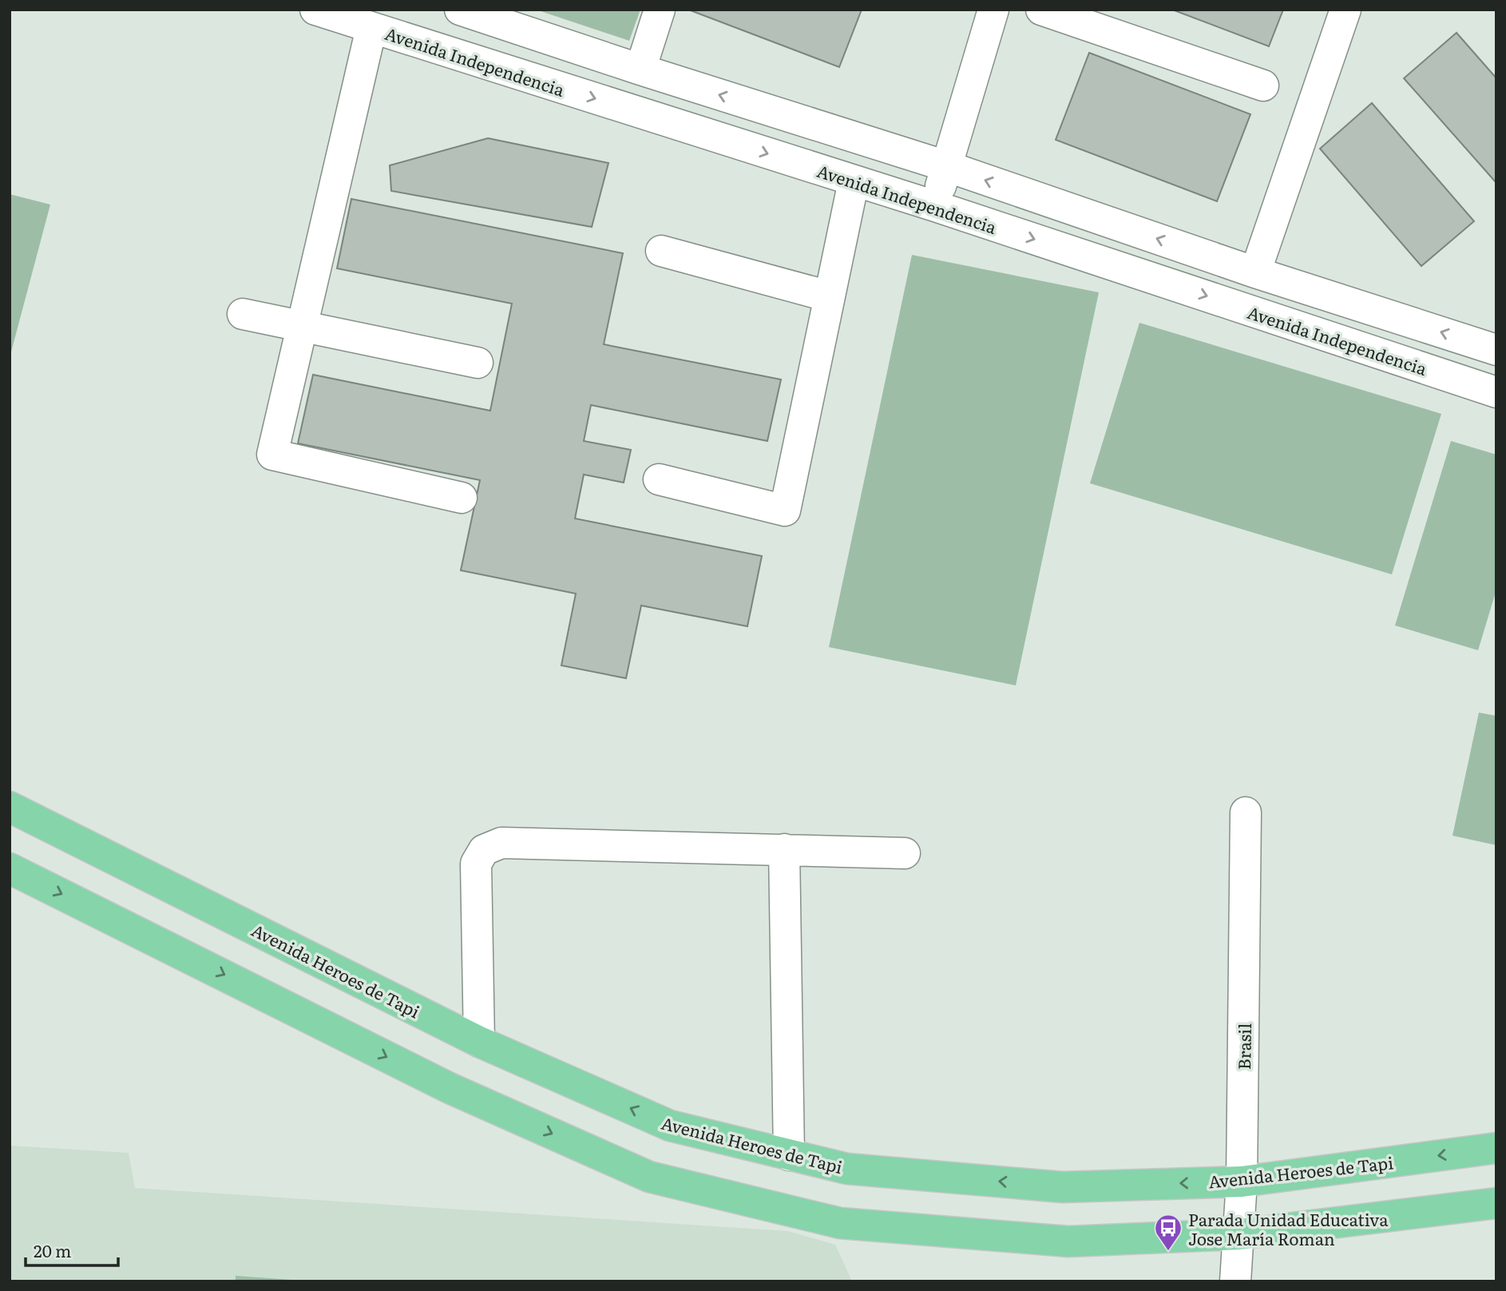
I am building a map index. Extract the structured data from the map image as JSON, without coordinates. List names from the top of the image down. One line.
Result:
{"streets":{"main road":["Avenida Heroes de Tapi"],"street":["Avenida Independencia","Brasil"]},"crossings":[["Avenida Heroes de Tapi","Brasil"]],"places":{"bus stop":["Parada Unidad Educativa Jose María Roman"]},"scale_bar":"20 m"}
